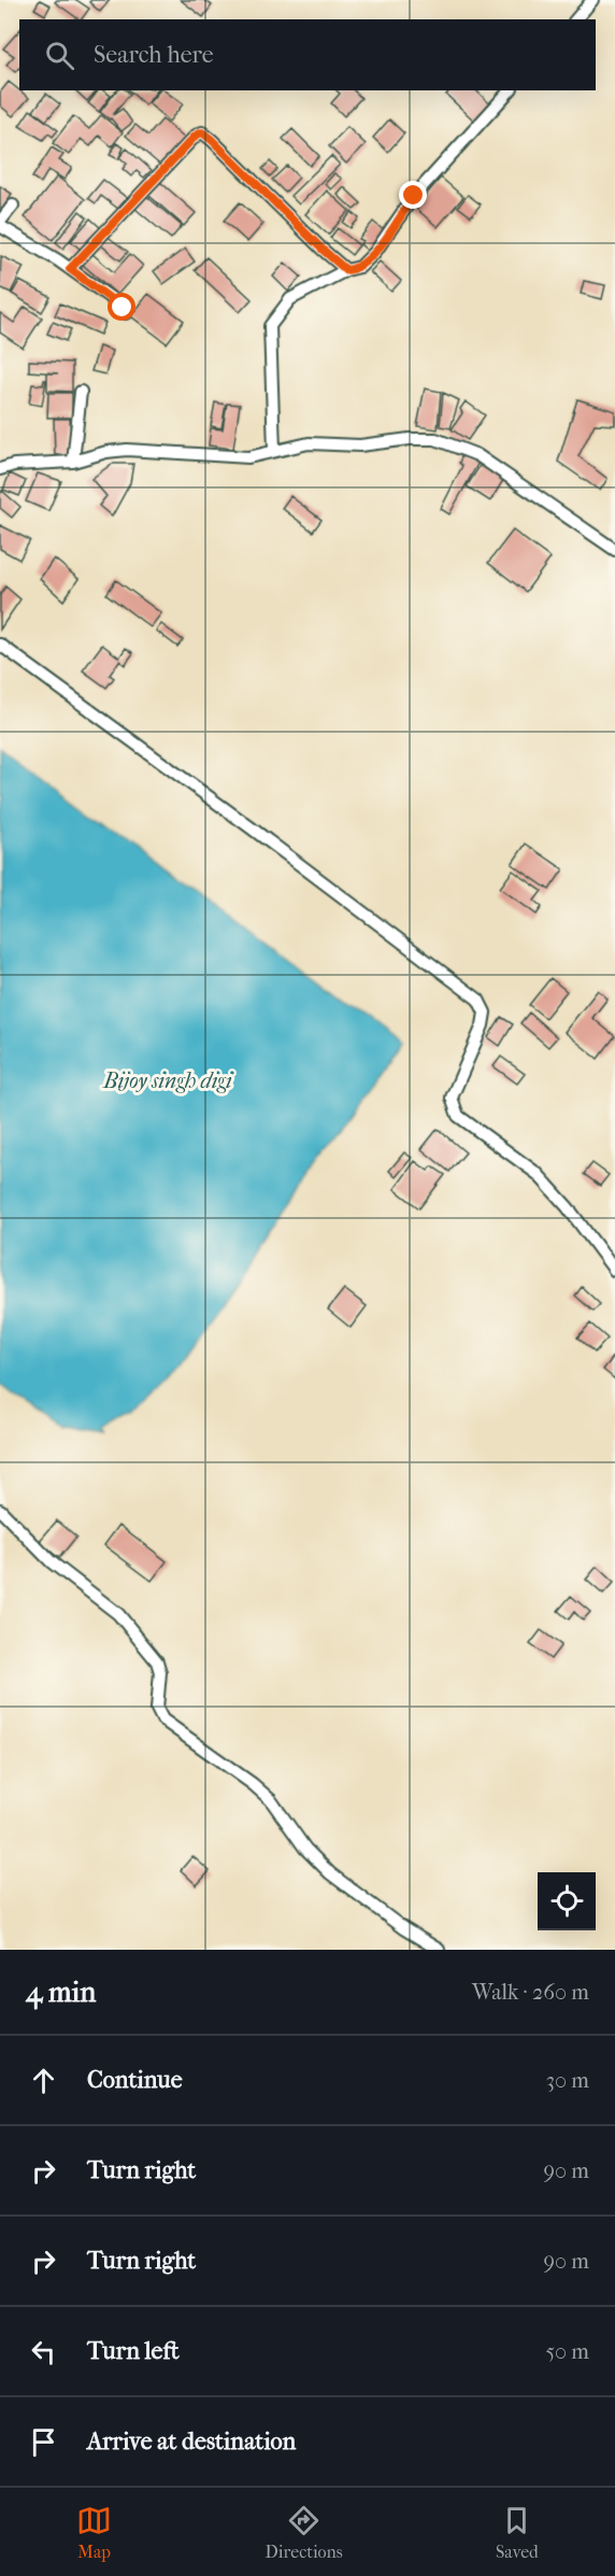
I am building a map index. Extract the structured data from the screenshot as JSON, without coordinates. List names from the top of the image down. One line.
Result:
{"water":["Bijoy singh digi"],"page":{"search":"Search here","heading":["4 min","Walk · 260 m"],"list":[["Continue","30 m"],["Turn right","90 m"],["Turn right","90 m"],["Turn left","50 m"],"Arrive at destination"],"nav":["Map","Directions","Saved"]}}
